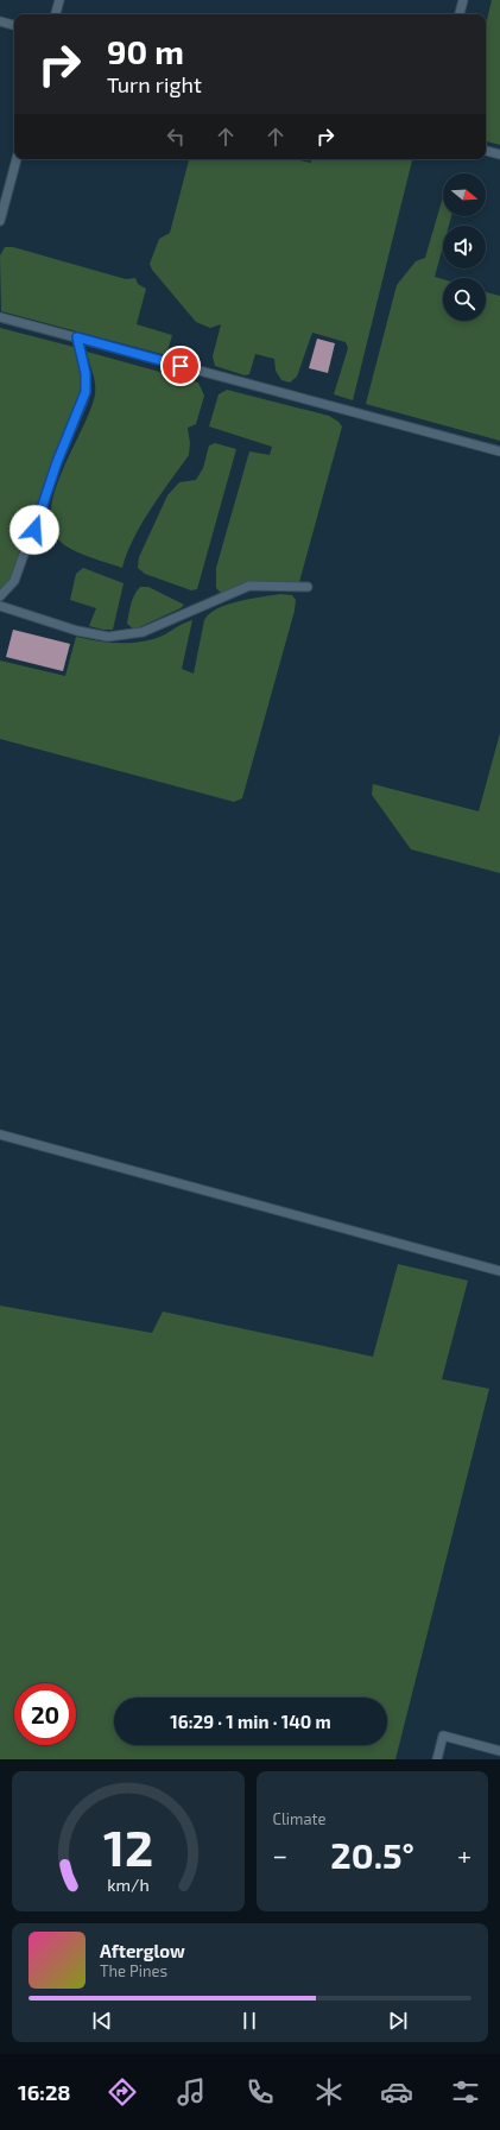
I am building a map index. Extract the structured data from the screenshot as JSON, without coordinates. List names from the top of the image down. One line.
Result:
{"north":"right","page":{"turn":["90 m","Turn right"],"limit":"20","trip":"16:29 · 1 min · 140 m","tile":"Climate","heat":["−","20.5°","+"],"song":["Afterglow","The Pines"],"tabs":"16:28","gauge":["12","km/h"]}}
